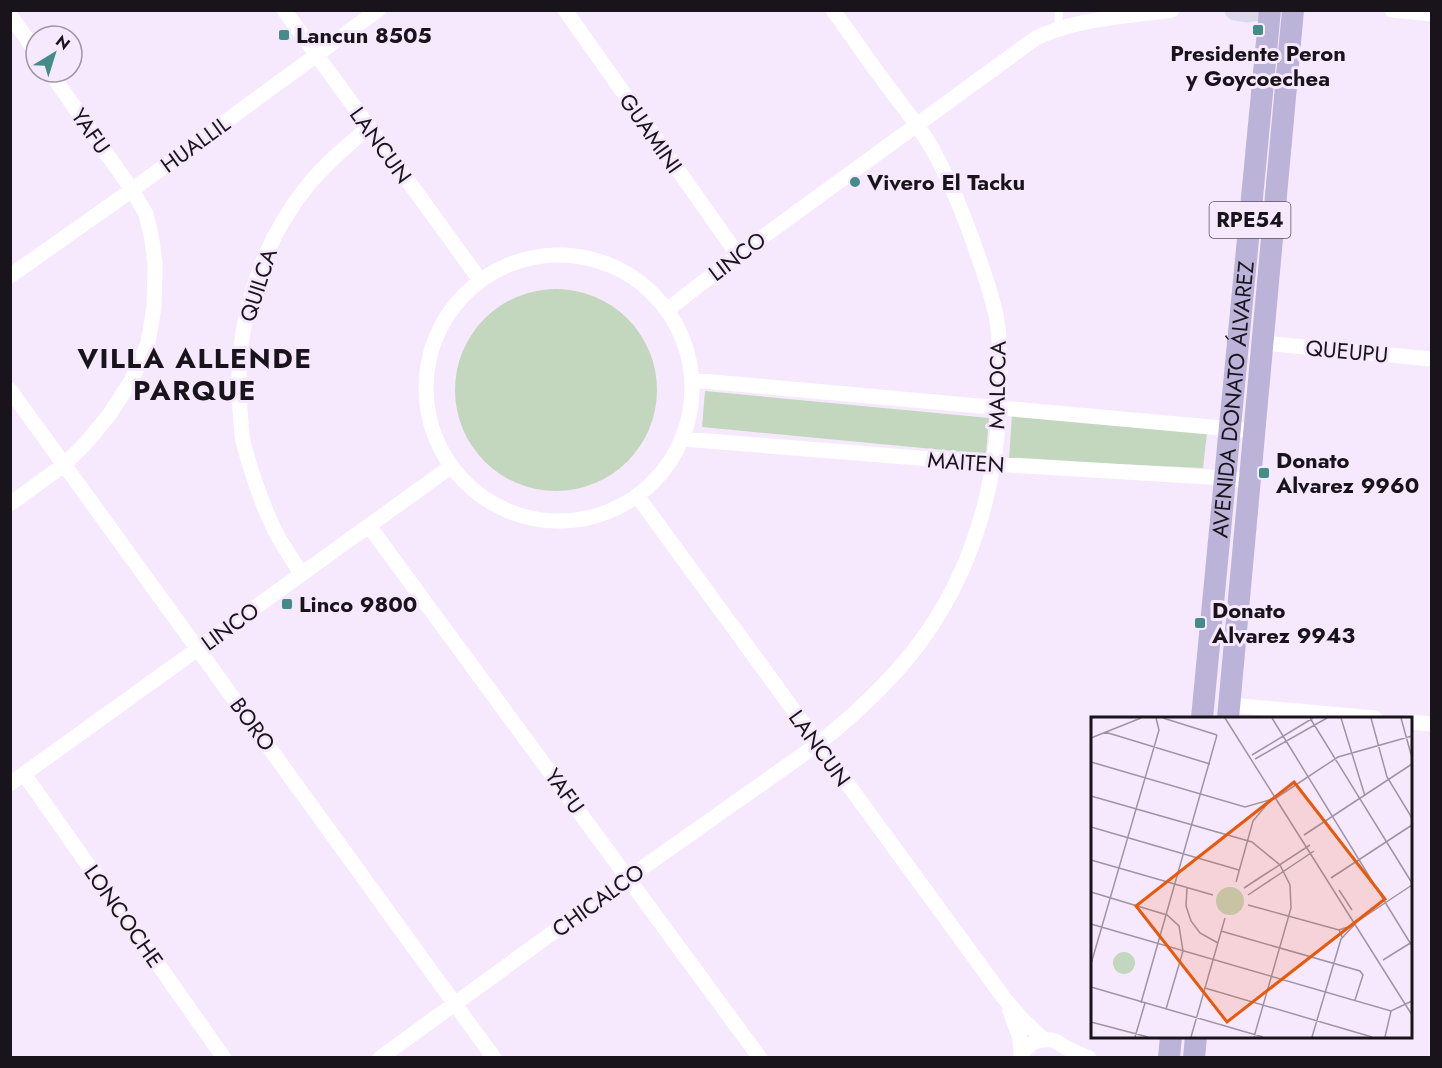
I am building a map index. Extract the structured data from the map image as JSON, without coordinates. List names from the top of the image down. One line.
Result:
{"streets":{"main road":["RPE54","AVENIDA DONATO ÁLVAREZ"],"street":["YAFU","GUAMINI","HUALLIL","LANCUN","LINCO","QUILCA","QUEUPU","MALOCA","MAITEN","BORO","CHICALCO","LONCOCHE"]},"crossings":[["YAFU","HUALLIL"],["YAFU","LINCO"],["YAFU","BORO"],["YAFU","CHICALCO"],["GUAMINI","LINCO"],["HUALLIL","LANCUN"],["LANCUN","QUILCA"],["LANCUN","MALOCA"],["LANCUN","CHICALCO"],["LINCO","QUILCA"],["LINCO","MALOCA"],["LINCO","BORO"],["LINCO","LONCOCHE"],["QUEUPU","AVENIDA DONATO ÁLVAREZ"],["MALOCA","MAITEN"],["MALOCA","CHICALCO"],["AVENIDA DONATO ÁLVAREZ","MAITEN"],["BORO","CHICALCO"]],"districts":["VILLA ALLENDE PARQUE"],"places":{"transit":["Presidente Peron y Goycoechea","Lancun 8505","Donato Alvarez 9960","Linco 9800","Donato Alvarez 9943"],"other":["Vivero El Tacku"]},"north":"top right"}
